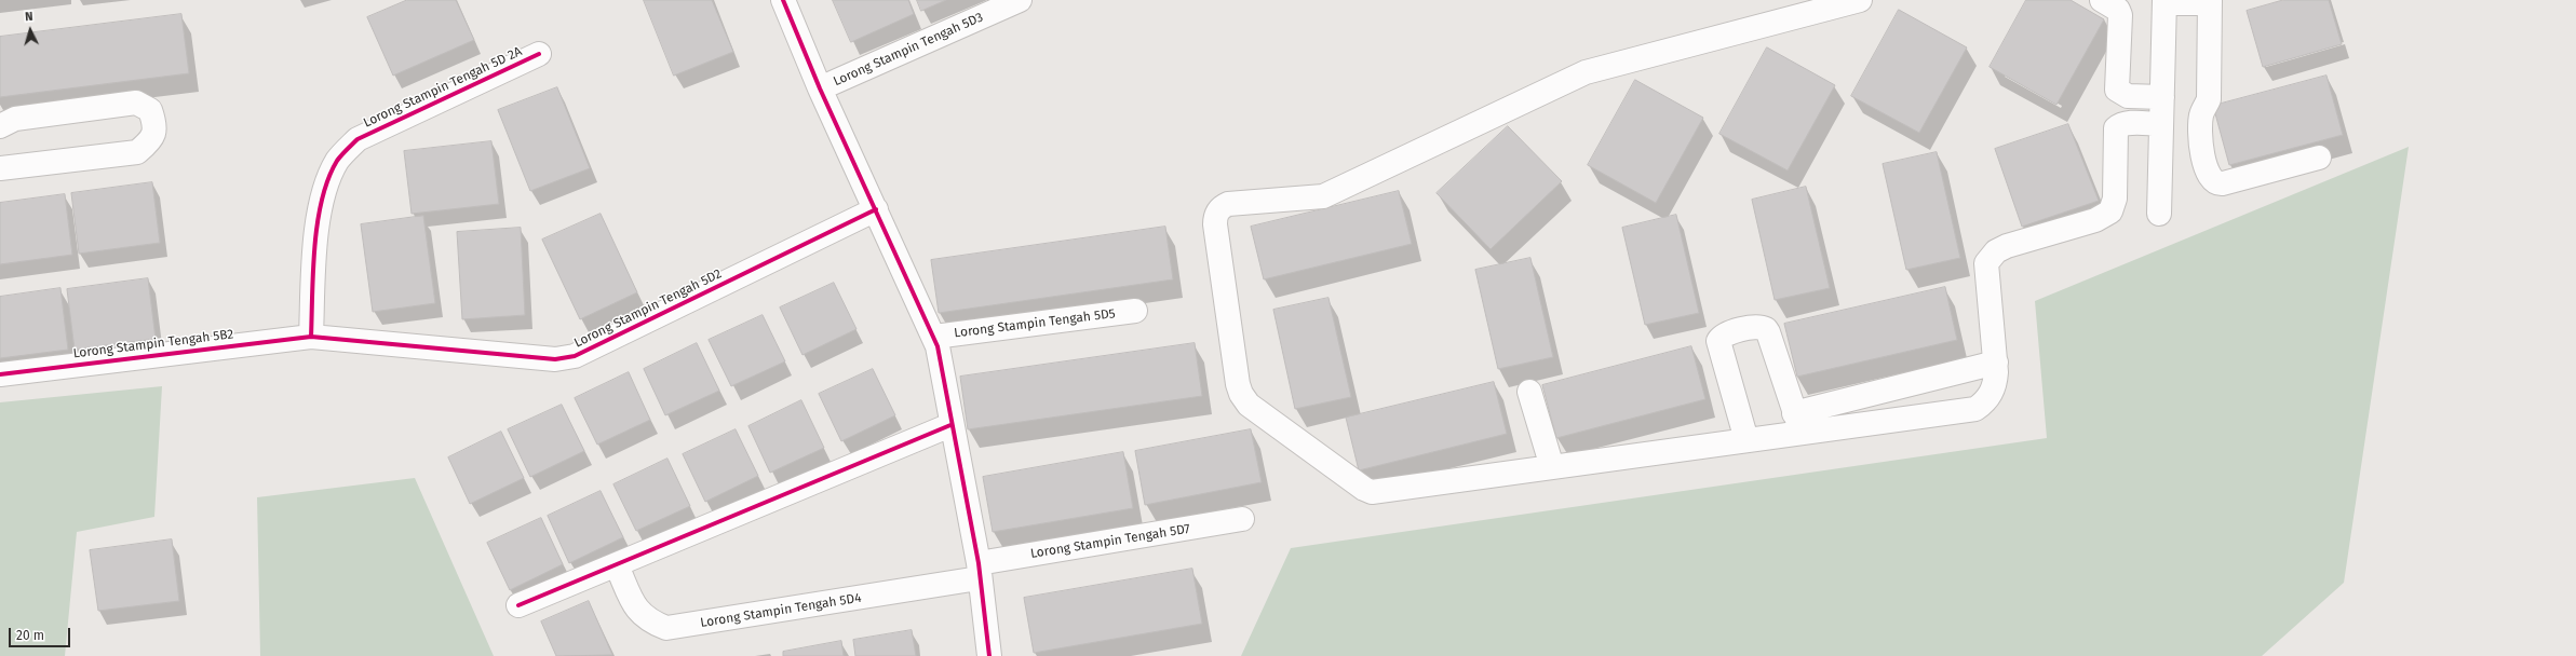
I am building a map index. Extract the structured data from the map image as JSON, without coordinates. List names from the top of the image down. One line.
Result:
{"streets":{"street":["Lorong Stampin Tengah 5D3","Lorong Stampin Tengah 5D 2A","Lorong Stampin Tengah 5D2","Lorong Stampin Tengah 5D5","Lorong Stampin Tengah 5B2","Lorong Stampin Tengah 5D7","Lorong Stampin Tengah 5D4"]},"crossings":[["Lorong Stampin Tengah 5D 2A","Lorong Stampin Tengah 5D2"],["Lorong Stampin Tengah 5D 2A","Lorong Stampin Tengah 5B2"],["Lorong Stampin Tengah 5D2","Lorong Stampin Tengah 5B2"],["Lorong Stampin Tengah 5D7","Lorong Stampin Tengah 5D4"]],"scale_bar":"20 m","north":"top"}
